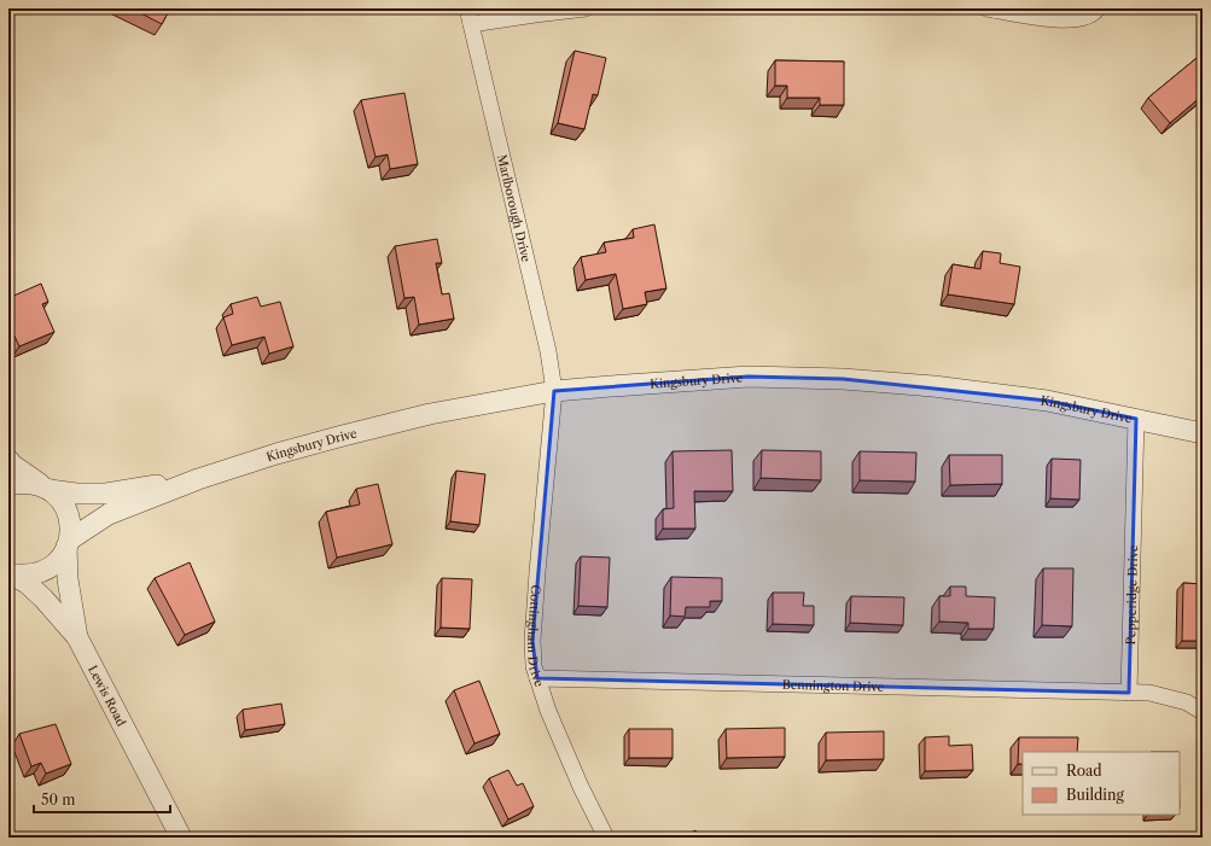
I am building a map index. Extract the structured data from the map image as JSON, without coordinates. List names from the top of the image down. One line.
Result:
{"streets":{"street":["Marlborough Drive","Kingsbury Drive","Pepperidge Drive","Cottingham Drive","Bennington Drive","Lewis Road"]},"crossings":[["Marlborough Drive","Kingsbury Drive"],["Marlborough Drive","Cottingham Drive"],["Kingsbury Drive","Pepperidge Drive"],["Kingsbury Drive","Cottingham Drive"],["Kingsbury Drive","Lewis Road"],["Pepperidge Drive","Bennington Drive"],["Cottingham Drive","Bennington Drive"]],"legend":["Road","Building"],"scale_bar":"50 m"}
